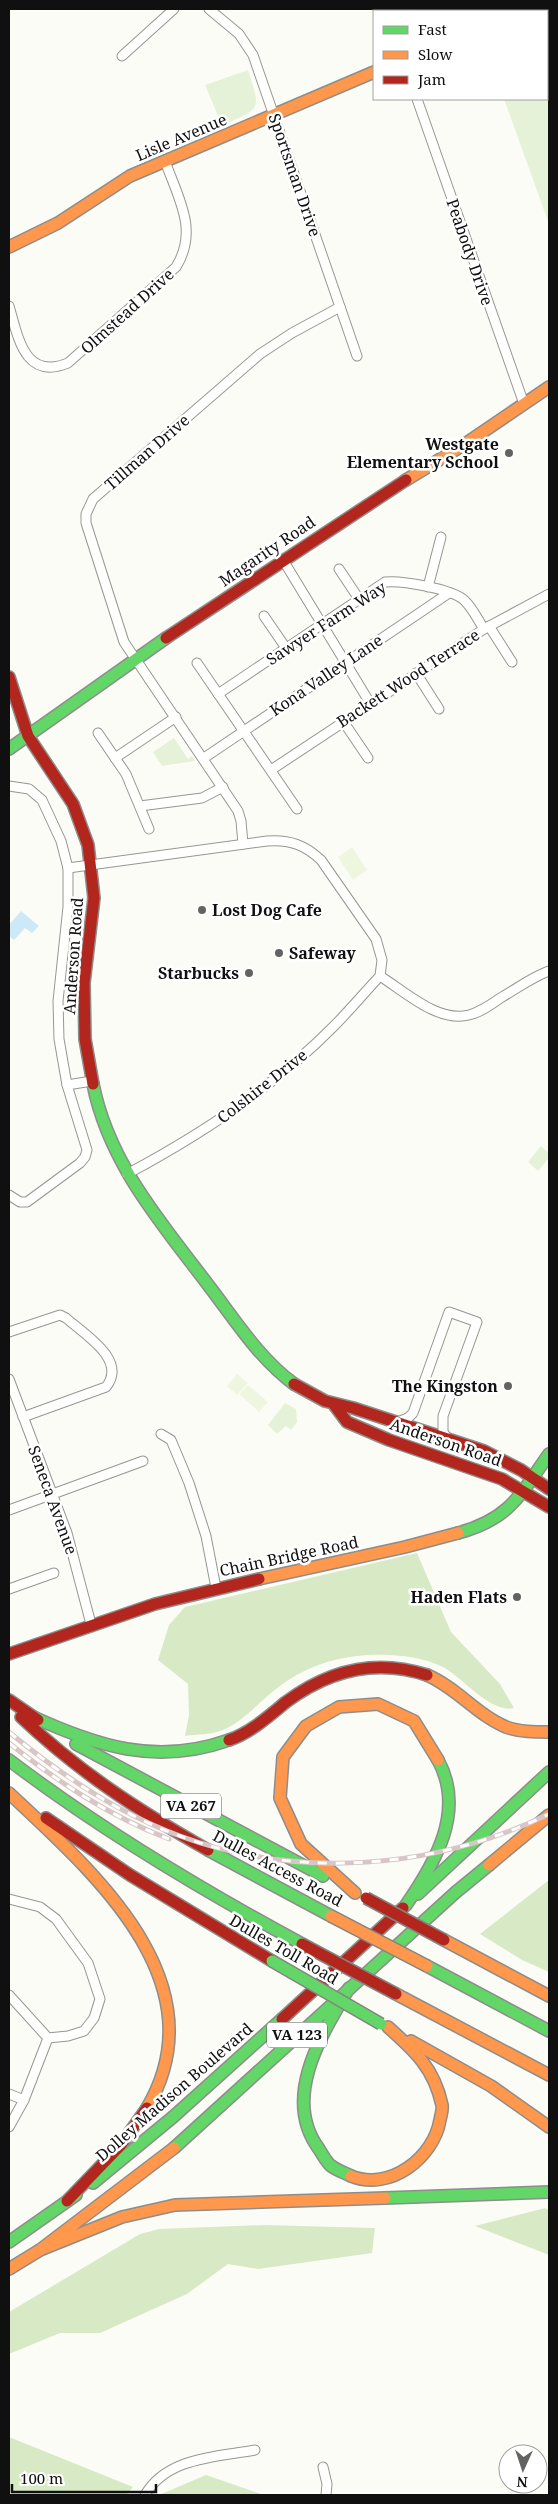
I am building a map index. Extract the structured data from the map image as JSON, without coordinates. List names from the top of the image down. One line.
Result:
{"streets":{"main road":["Lisle Avenue","Magarity Road","Anderson Road","Chain Bridge Road","VA 267","Dulles Access Road","Dulles Toll Road","VA 123","Dolley Madison Boulevard"],"street":["Sportsman Drive","Peabody Drive","Olmstead Drive","Tillman Drive","Sawyer Farm Way","Kona Valley Lane","Backett Wood Terrace","Colshire Drive","Seneca Avenue"]},"crossings":[["Lisle Avenue","Sportsman Drive"],["Lisle Avenue","Olmstead Drive"],["Sportsman Drive","Tillman Drive"],["Peabody Drive","Magarity Road"],["Tillman Drive","Magarity Road"],["Tillman Drive","Kona Valley Lane"],["Magarity Road","Anderson Road"],["Sawyer Farm Way","Kona Valley Lane"],["Sawyer Farm Way","Backett Wood Terrace"],["Anderson Road","Colshire Drive"],["Anderson Road","Chain Bridge Road"],["Seneca Avenue","Chain Bridge Road"]],"places":["Westgate Elementary School","Lost Dog Cafe","Safeway","Starbucks","The Kingston","Haden Flats"],"legend":["Fast","Slow","Jam"],"scale_bar":"100 m","north":"bottom"}
